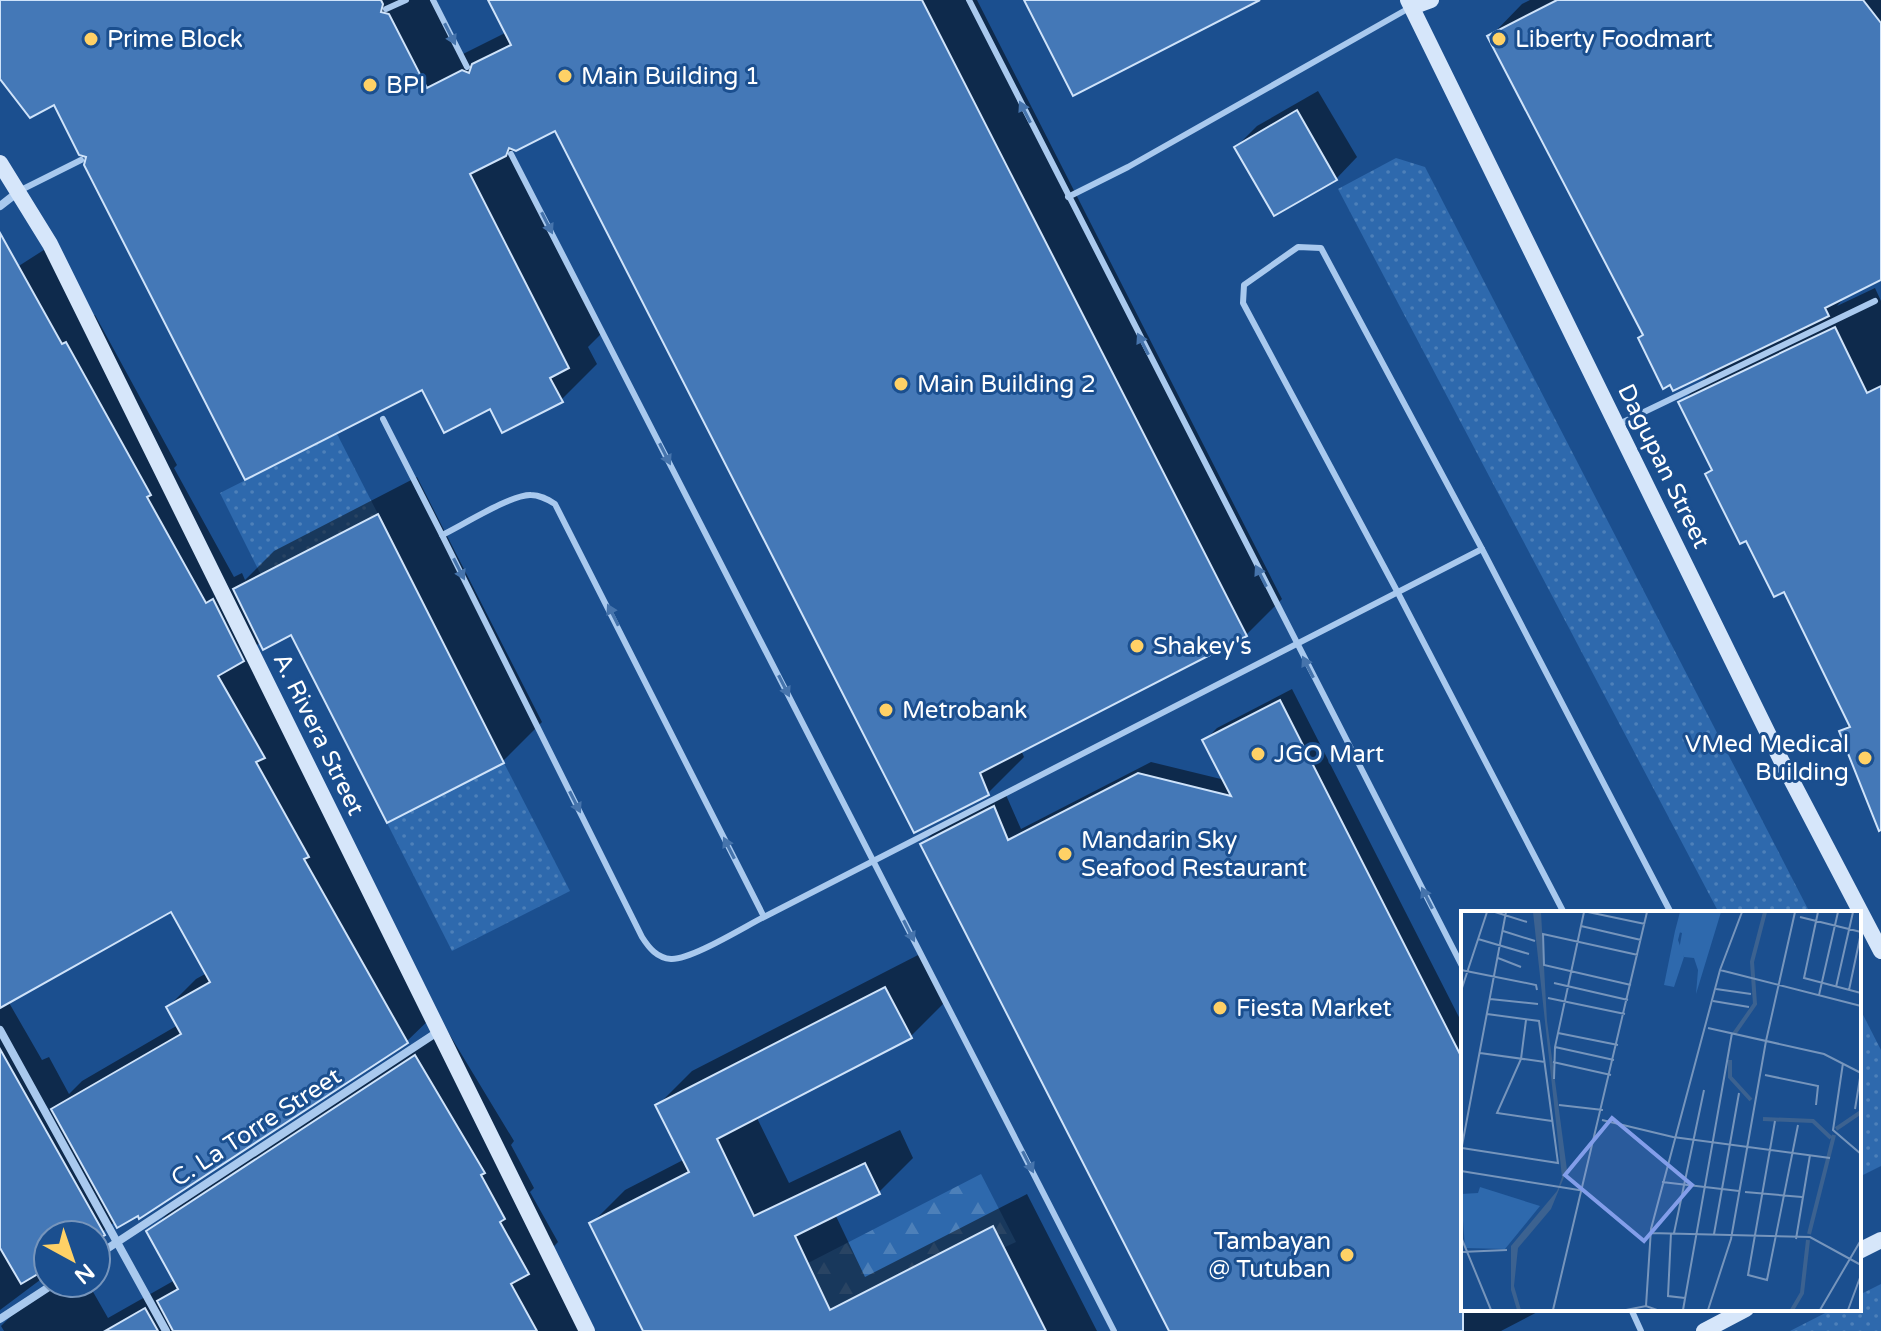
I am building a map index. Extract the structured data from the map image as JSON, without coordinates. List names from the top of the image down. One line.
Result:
{"streets":{"street":["Dagupan Street","A. Rivera Street","C. La Torre Street"]},"crossings":[["A. Rivera Street","C. La Torre Street"]],"places":["Prime Block","Liberty Foodmart","Main Building 1","BPI","Main Building 2","Shakey's","Metrobank","JGO Mart","VMed Medical Building","Mandarin Sky Seafood Restaurant","Fiesta Market","Tambayan @ Tutuban"],"north":"bottom right"}
